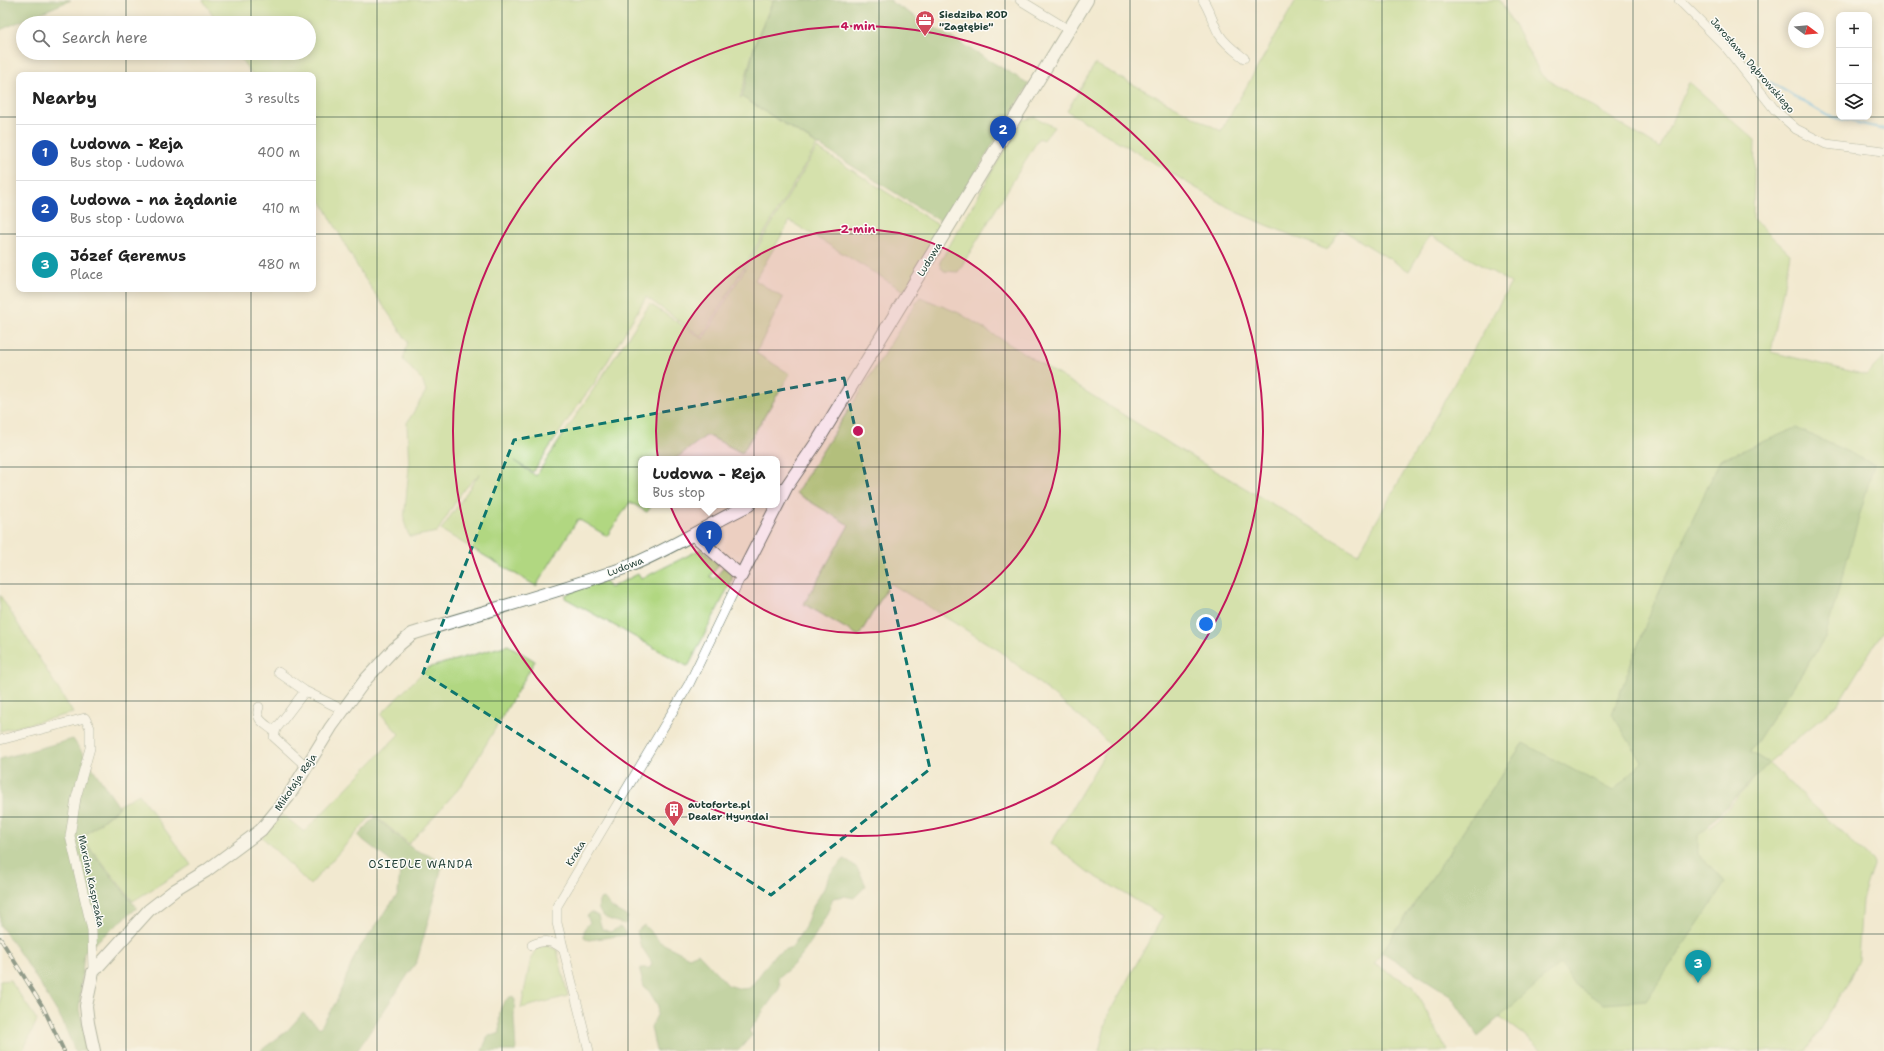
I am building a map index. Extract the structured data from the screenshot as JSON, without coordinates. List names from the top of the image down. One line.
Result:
{"streets":{"street":["Jarosława Dąbrowskiego","Ludowa","Mikołaja Reja","Kraka","Marcina Kasprzaka"]},"crossings":[["Ludowa","Mikołaja Reja"],["Ludowa","Kraka"],["Mikołaja Reja","Marcina Kasprzaka"]],"districts":["OSIEDLE WANDA"],"places":{"office":["Siedziba ROD \"Zagłębie\""],"building":["autoforte.pl Dealer Hyundai"]},"north":"right","page":{"map_buttons":["+","−"],"search":"Search here","heading":["Nearby","3 results"],"pins":["2","1","3"],"list":[{"mark":"1","name":"Ludowa - Reja","note":"Bus stop · Ludowa","value":"400 m"},{"mark":"2","name":"Ludowa - na żądanie","note":"Bus stop · Ludowa","value":"410 m"},{"mark":"3","name":"Józef Geremus","note":"Place","value":"480 m"}],"popup":["Ludowa - Reja","Bus stop"]},"rings":["4 min","2 min"]}
